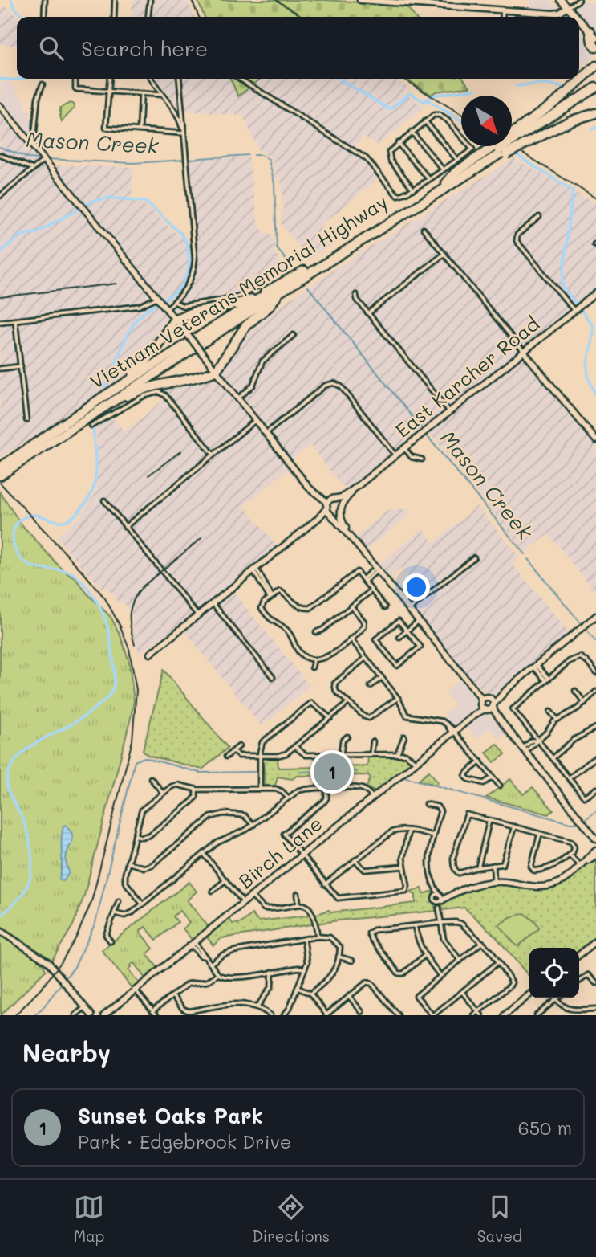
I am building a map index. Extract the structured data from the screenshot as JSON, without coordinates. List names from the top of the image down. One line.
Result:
{"streets":{"highway":["Vietnam Veterans Memorial Highway"],"main road":["East Karcher Road","Birch Lane"]},"water":["Mason Creek"],"north":"bottom right","page":{"search":"Search here","pins":"1","heading":"Nearby","list":[{"mark":"1","name":"Sunset Oaks Park","note":"Park · Edgebrook Drive","value":"650 m"}],"nav":["Map","Directions","Saved"]}}
